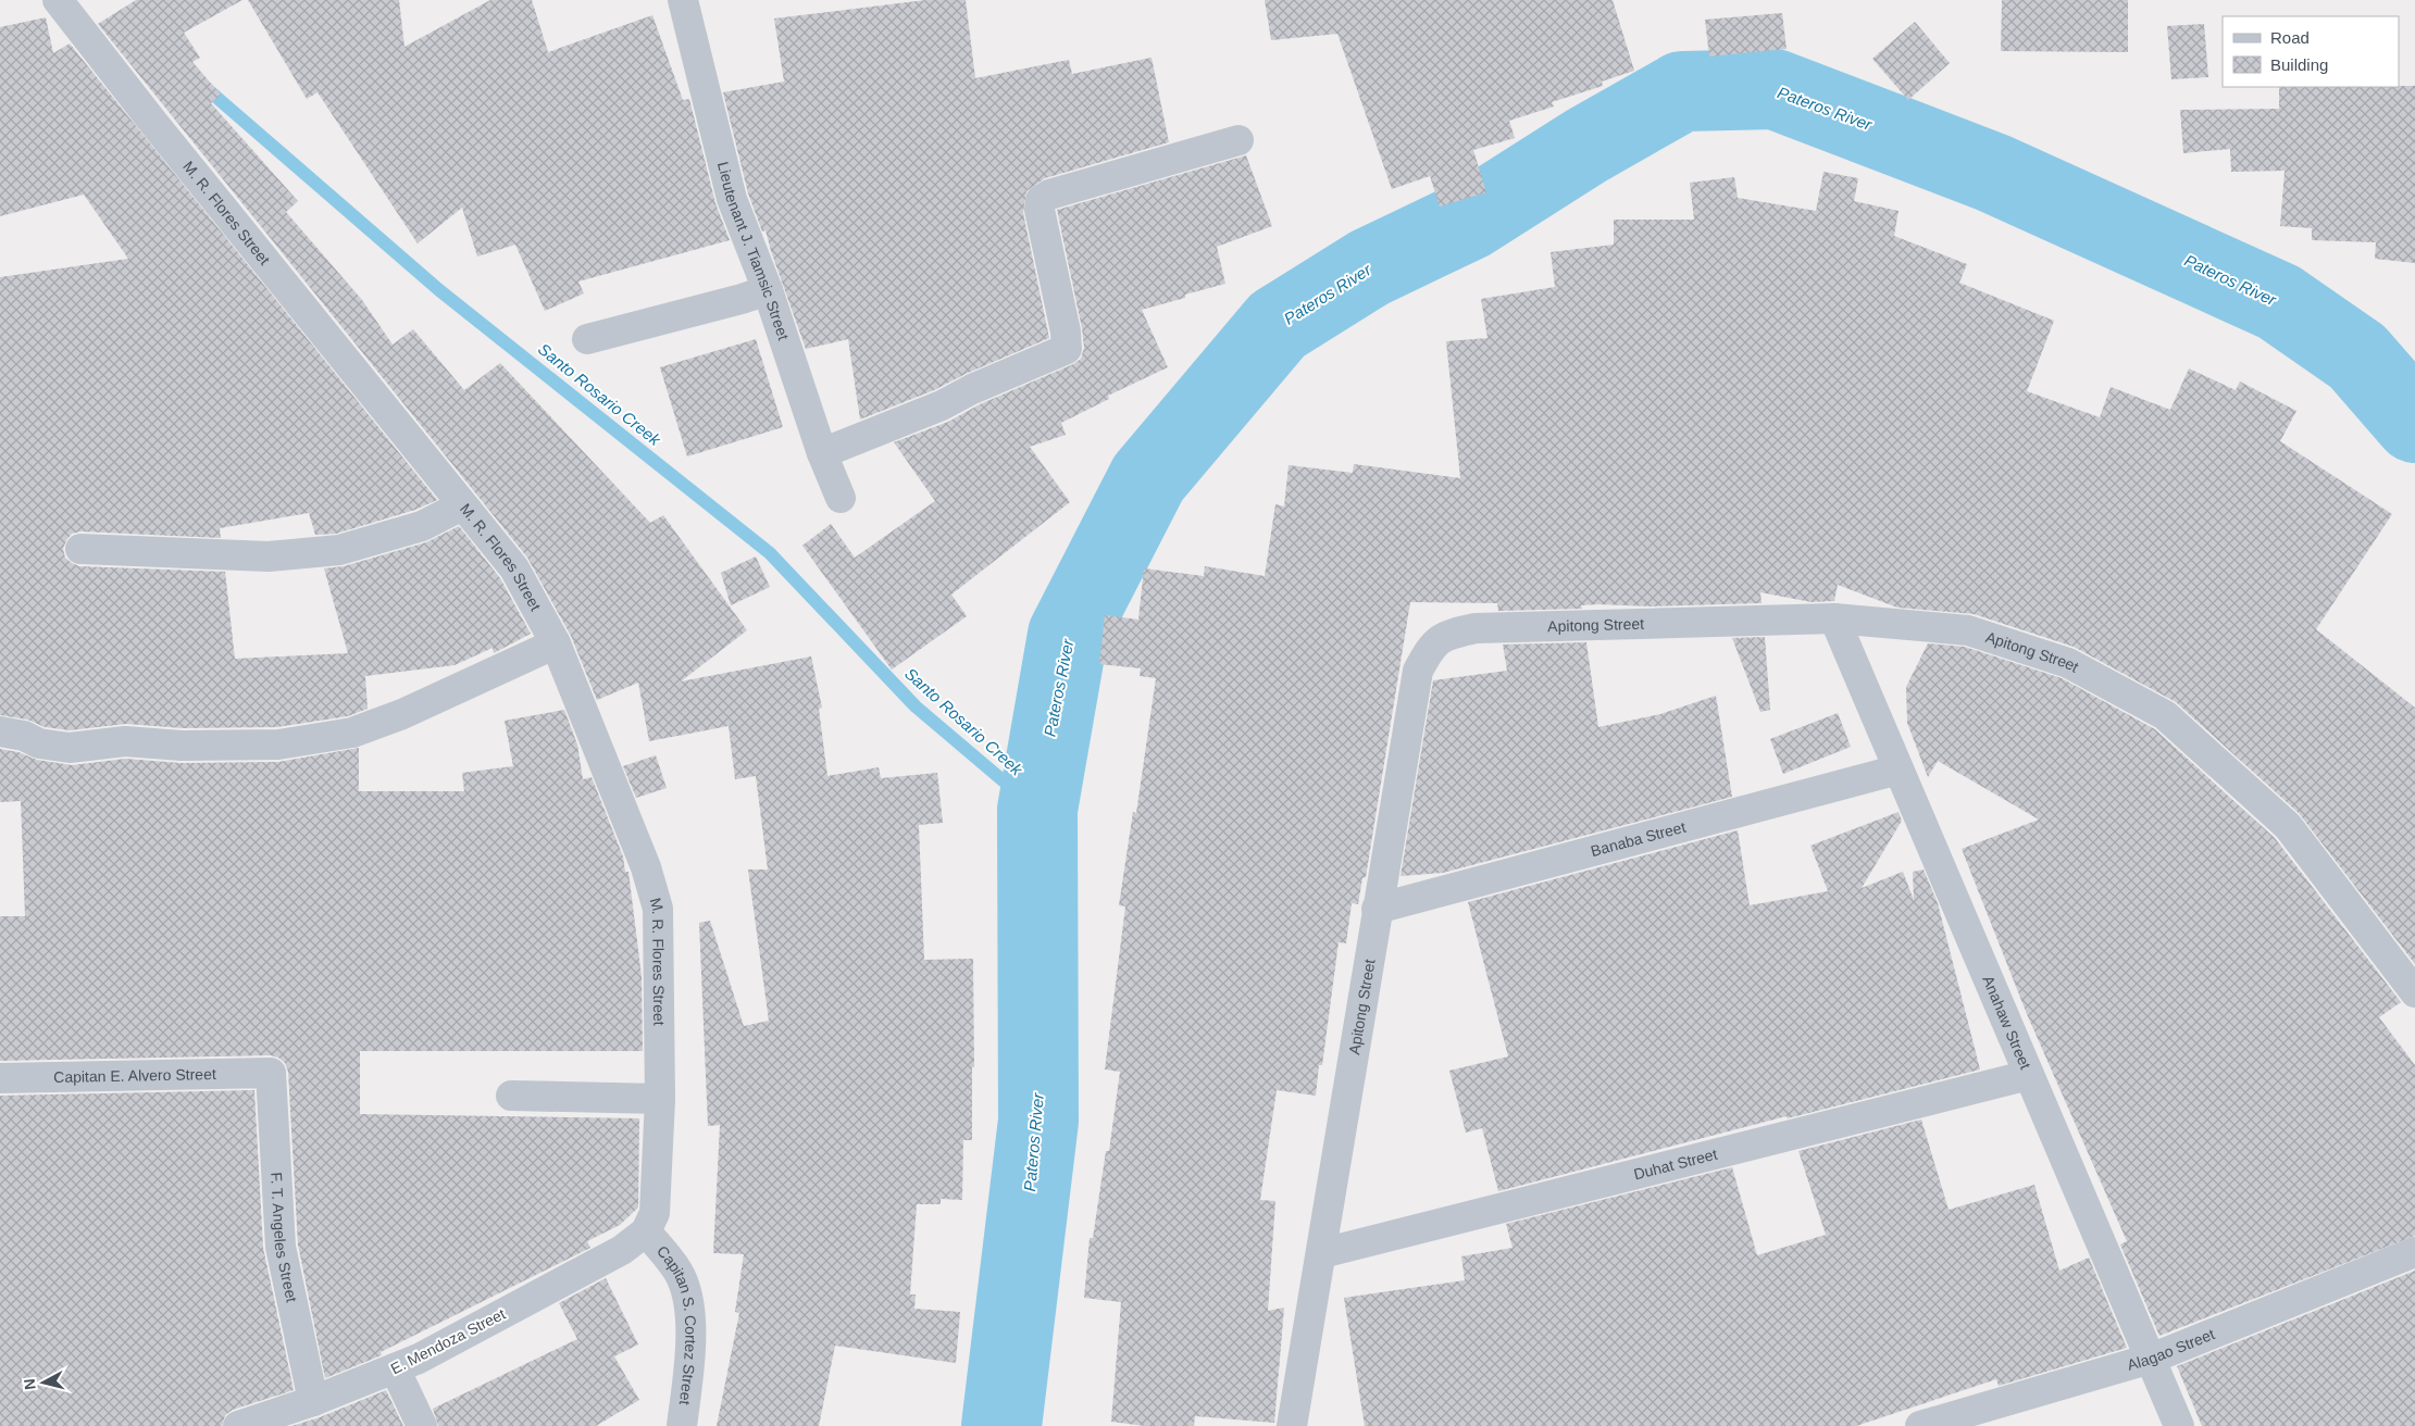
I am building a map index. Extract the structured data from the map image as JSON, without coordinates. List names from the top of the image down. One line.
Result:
{"streets":{"street":["M. R. Flores Street","Lieutenant J. Tiamsic Street","Apitong Street","Banaba Street","Anahaw Street","Capitan E. Alvero Street","Duhat Street","F. T. Angeles Street","Capitan S. Cortez Street","E. Mendoza Street","Alagao Street"]},"crossings":[["M. R. Flores Street","Capitan S. Cortez Street"],["M. R. Flores Street","E. Mendoza Street"],["Apitong Street","Banaba Street"],["Apitong Street","Anahaw Street"],["Apitong Street","Duhat Street"],["Banaba Street","Anahaw Street"],["Anahaw Street","Duhat Street"],["Anahaw Street","Alagao Street"],["Capitan E. Alvero Street","F. T. Angeles Street"],["F. T. Angeles Street","E. Mendoza Street"],["Capitan S. Cortez Street","E. Mendoza Street"]],"water":["Pateros River","Santo Rosario Creek"],"legend":["Road","Building"],"north":"left"}
